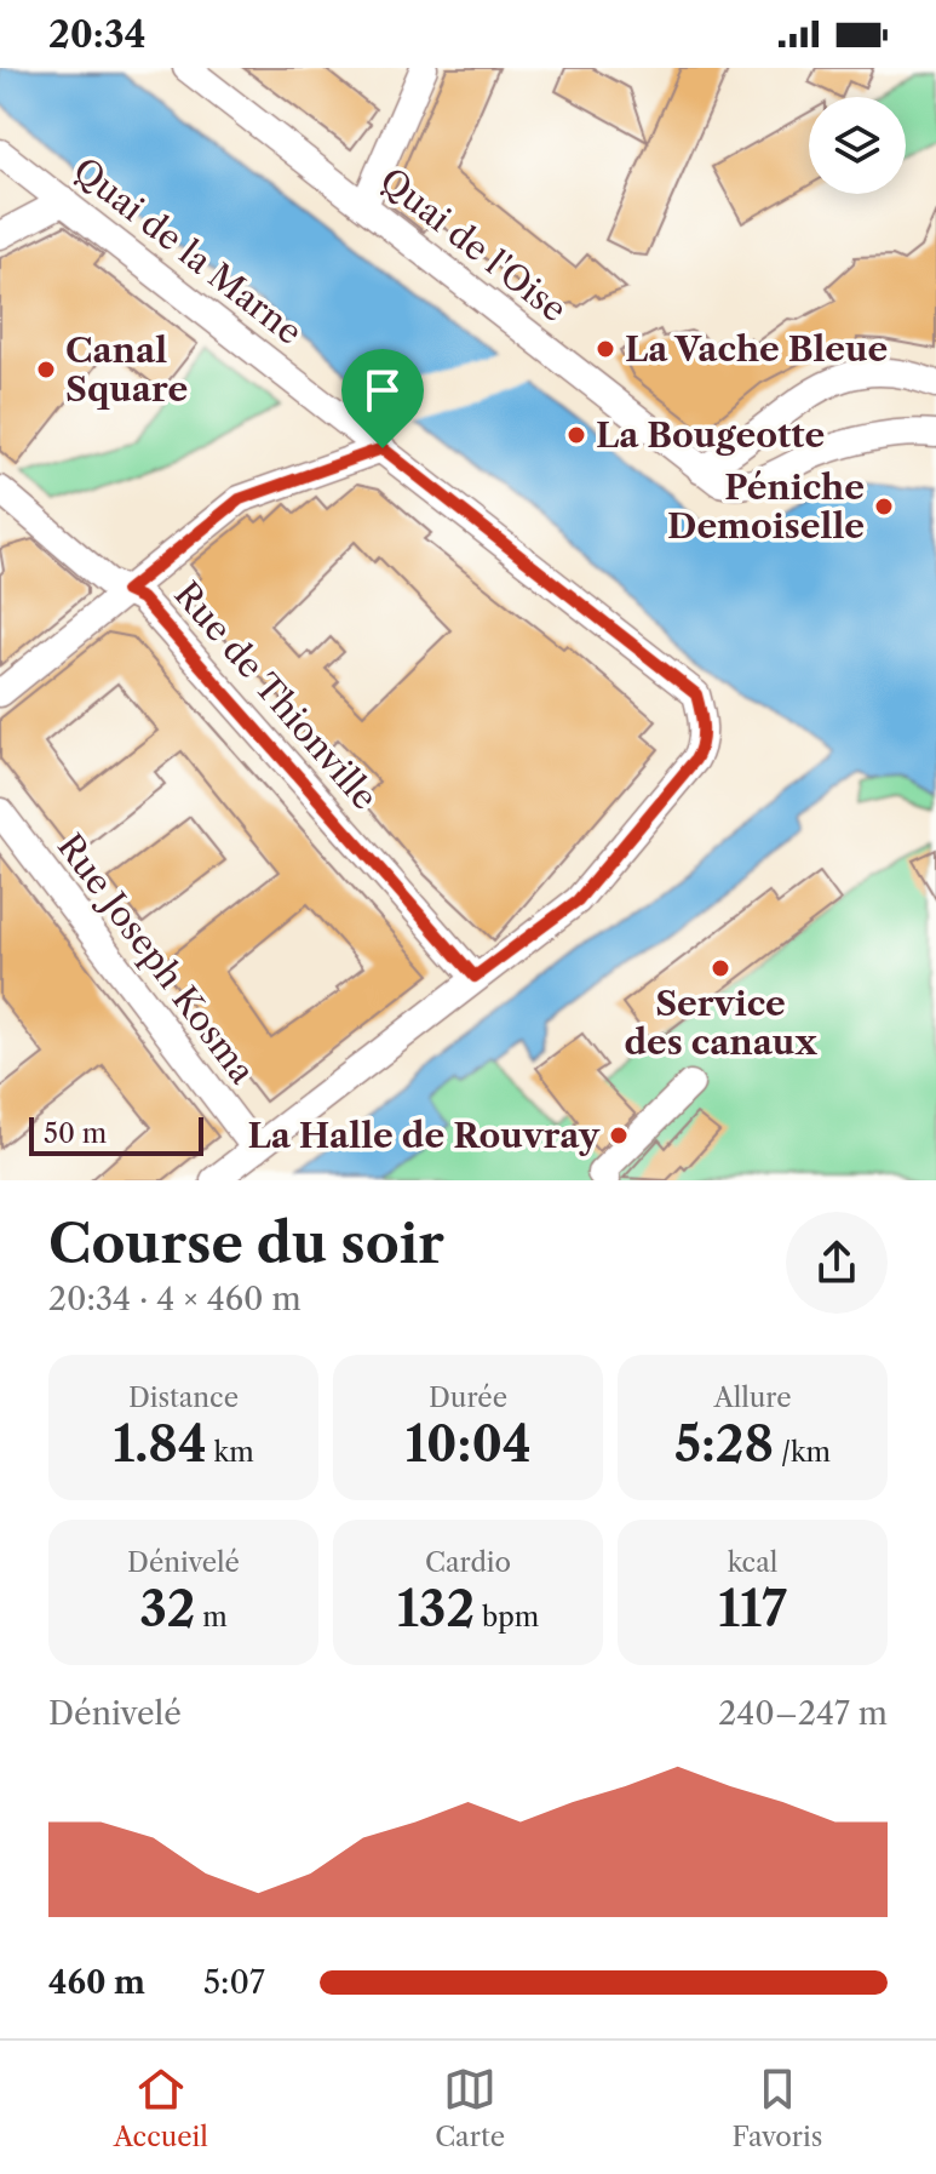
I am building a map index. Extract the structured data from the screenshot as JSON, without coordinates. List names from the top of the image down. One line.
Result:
{"streets":{"street":["Quai de l'Oise","Quai de la Marne","Rue de Thionville","Rue Joseph Kosma"]},"crossings":[["Quai de la Marne","Rue de Thionville"]],"places":["La Vache Bleue","Canal Square","La Bougeotte","Péniche Demoiselle","Service des canaux","La Halle de Rouvray"],"scale_bar":"50 m","page":{"status":"20:34","scale":"50 m","heading":["Course du soir","20:34 · 4 × 460 m"],"stats":[["Distance","1.84 km"],["Durée","10:04"],["Allure","5:28 /km"],["Dénivelé","32 m"],["Cardio","132 bpm"],["kcal","117"]],"chart":["Dénivelé","240–247 m"],"list":[{"name":"460 m","note":"5:07"}],"tabs":["Accueil","Carte","Favoris"]}}
